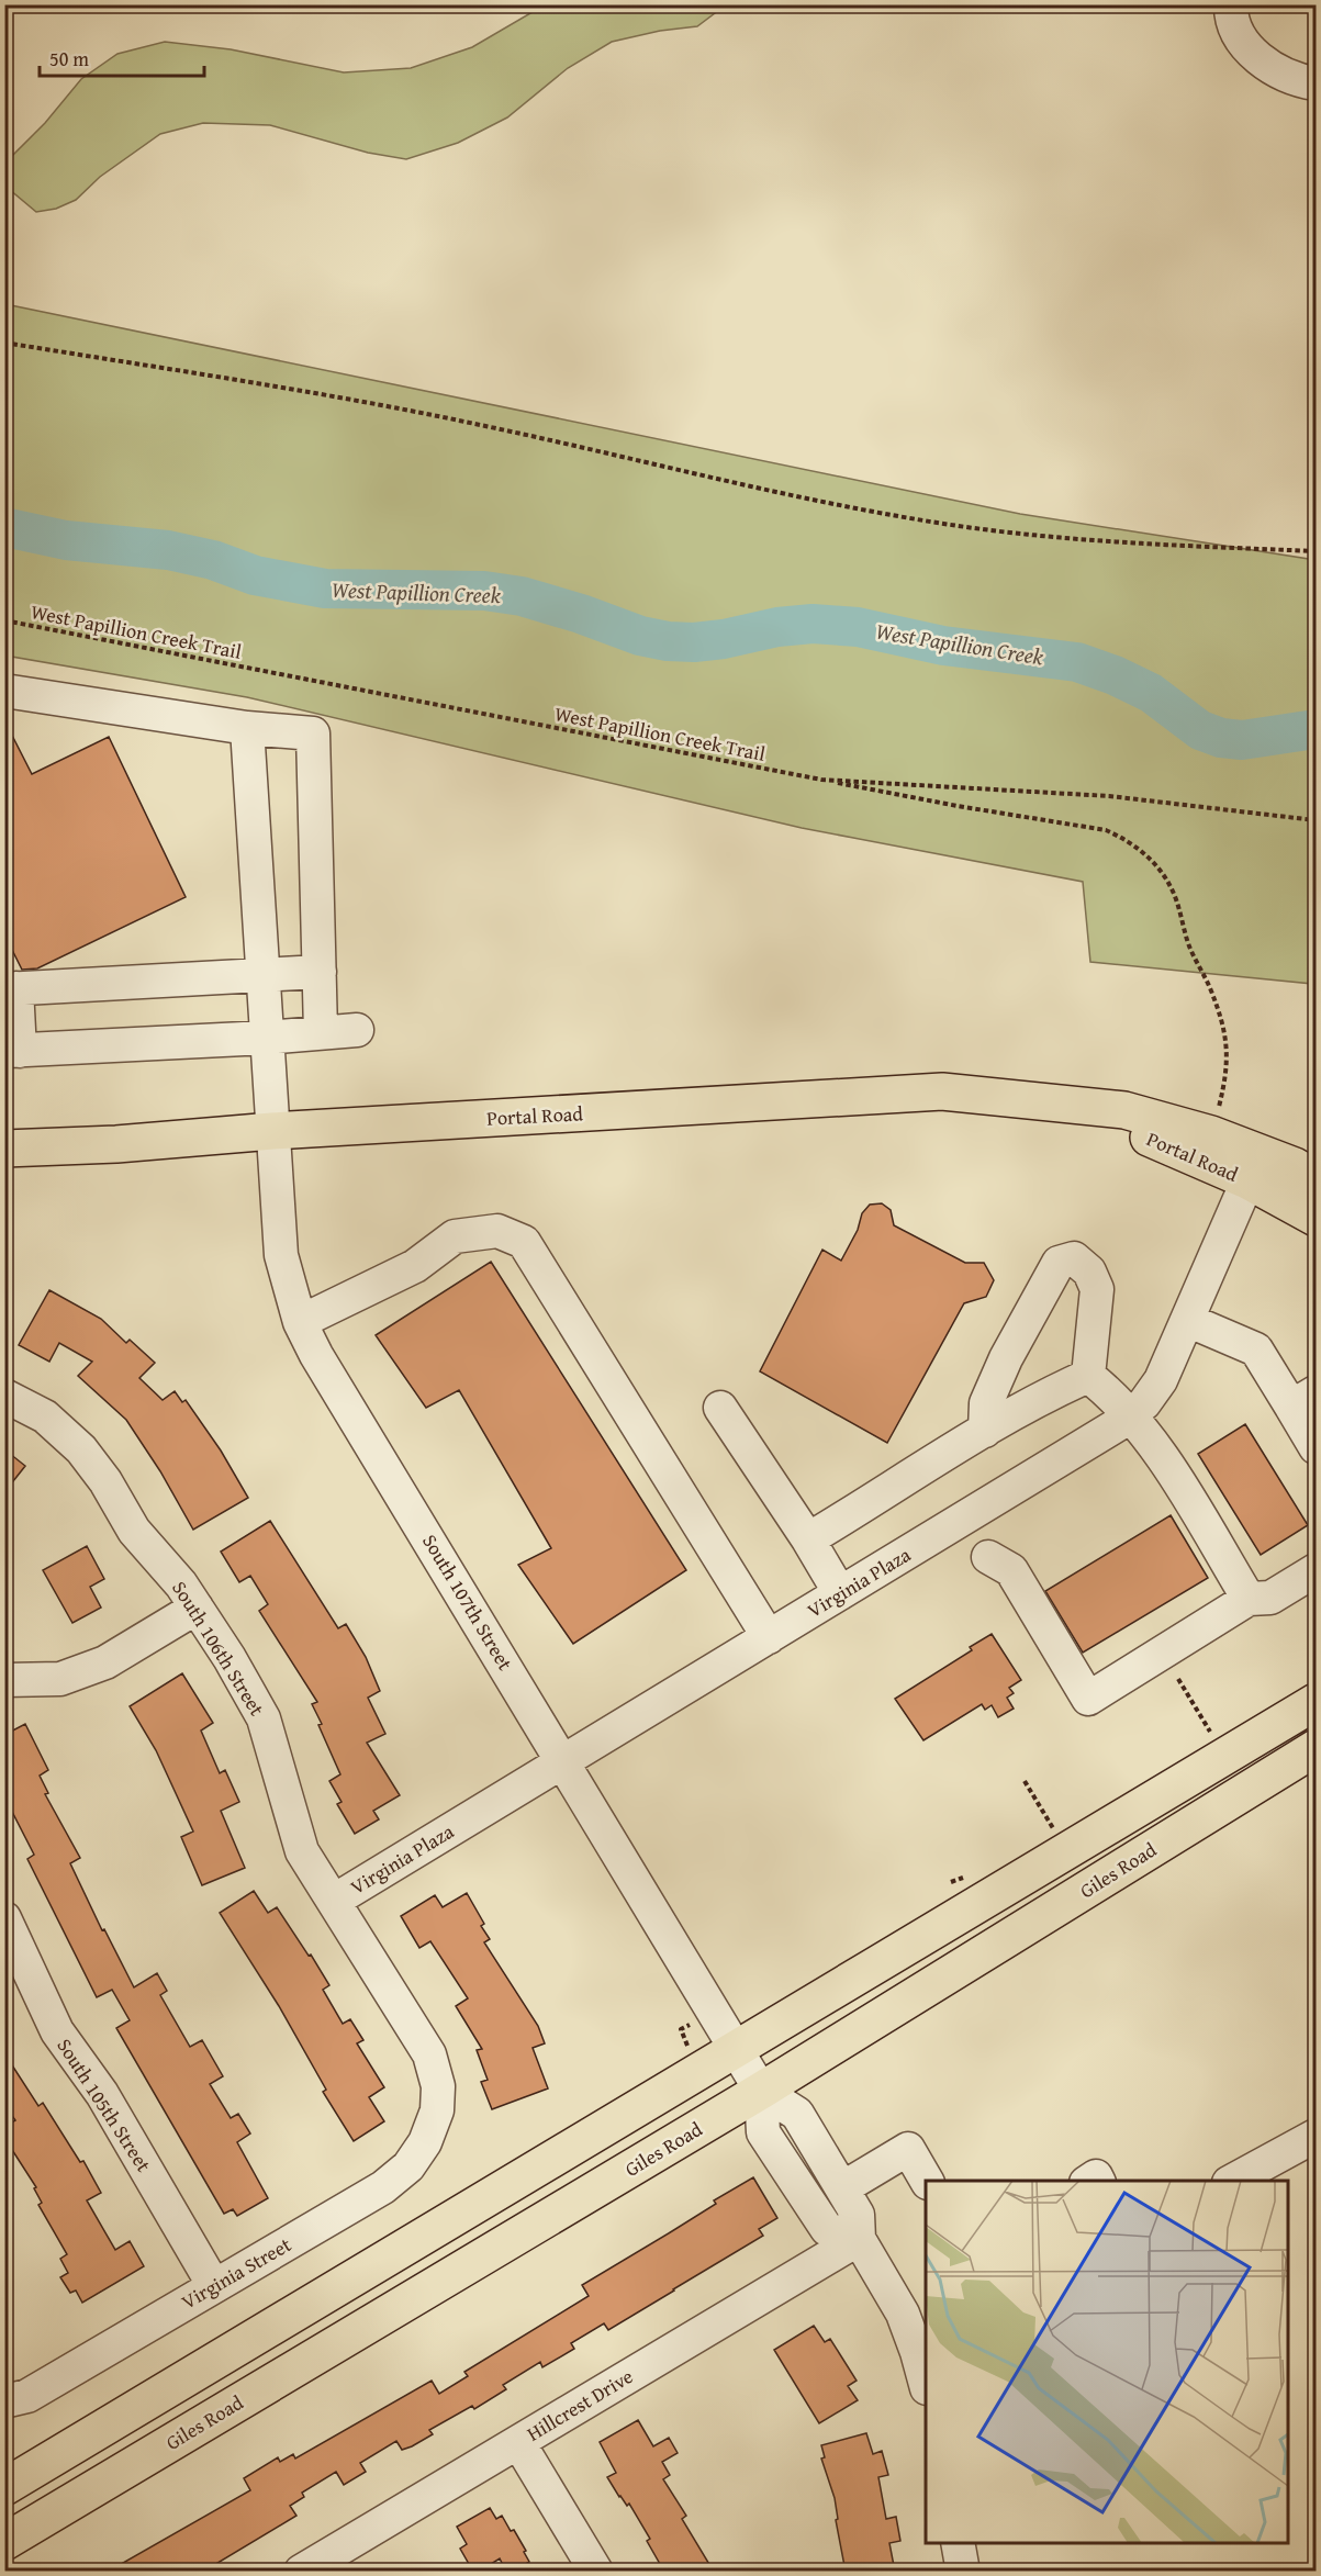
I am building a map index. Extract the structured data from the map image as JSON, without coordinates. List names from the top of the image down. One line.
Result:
{"streets":{"main road":["Portal Road","Giles Road"],"street":["Virginia Plaza","South 107th Street","South 106th Street","South 105th Street","Virginia Street","Hillcrest Drive"],"path":["West Papillion Creek Trail"]},"crossings":[["Portal Road","Virginia Plaza"],["Portal Road","South 107th Street"],["Virginia Plaza","South 107th Street"],["Virginia Plaza","South 106th Street"],["South 107th Street","Giles Road"],["South 106th Street","Virginia Street"],["South 105th Street","Virginia Street"]],"water":["West Papillion Creek"],"scale_bar":"50 m"}
